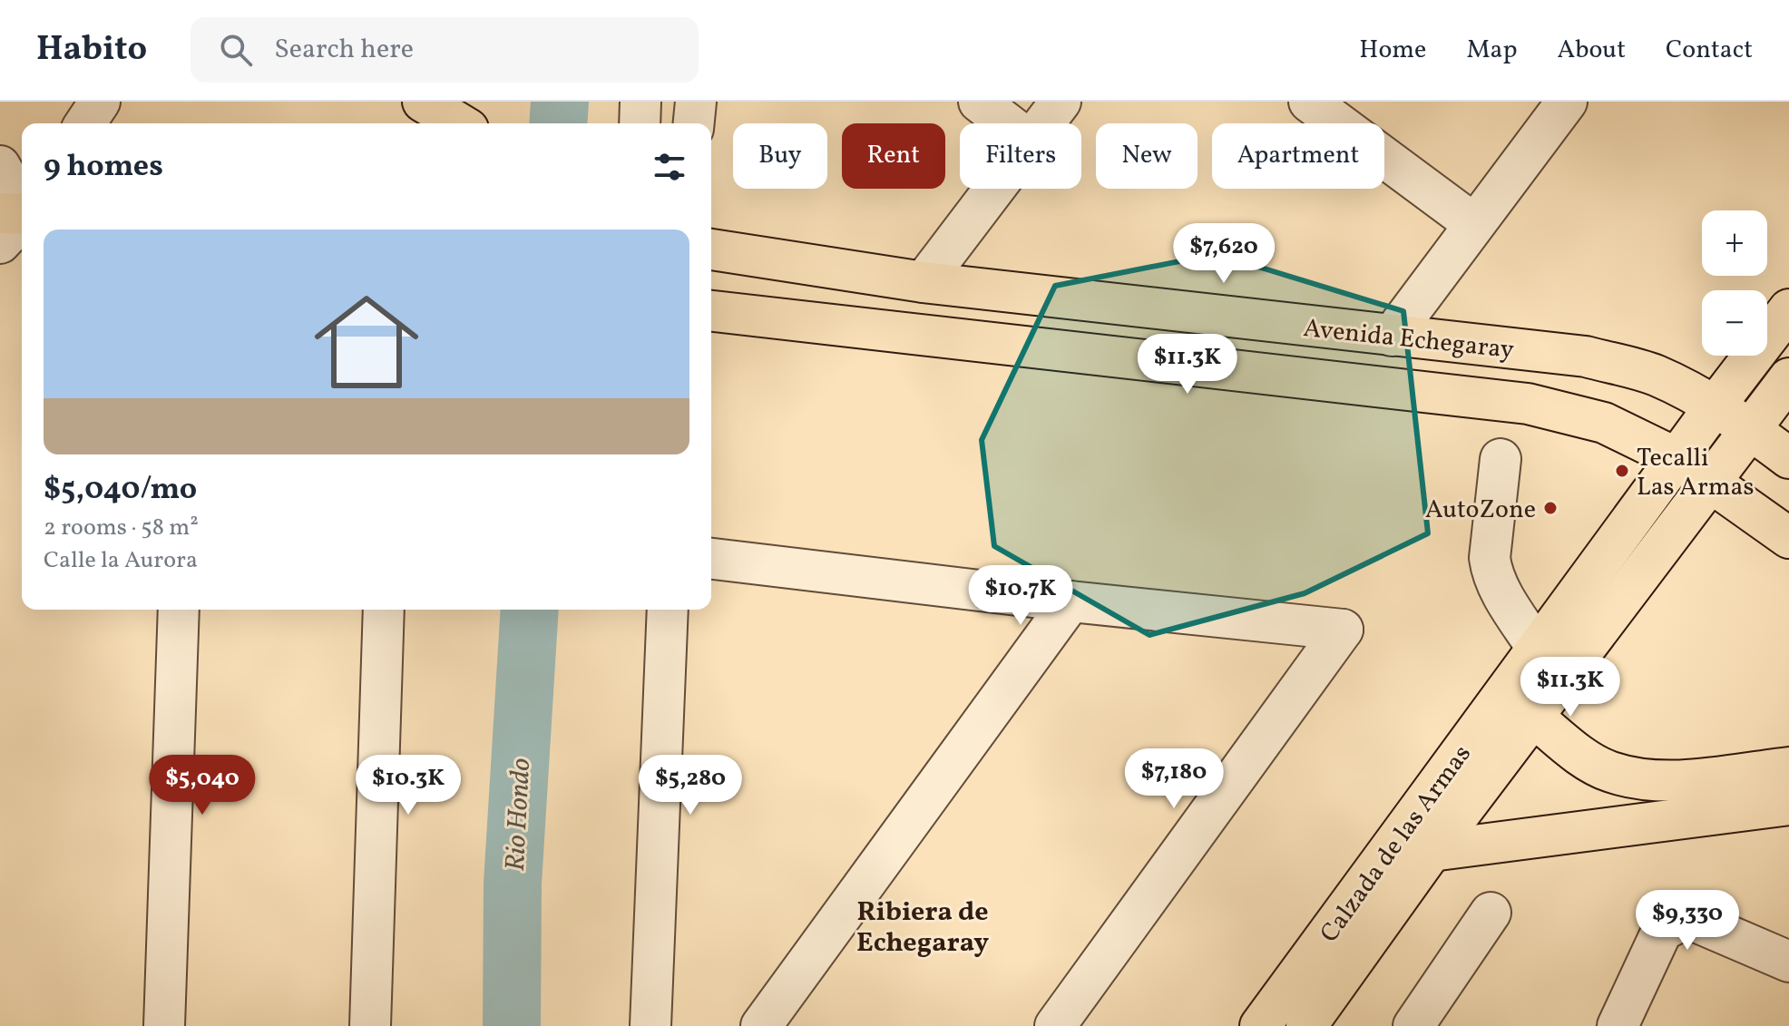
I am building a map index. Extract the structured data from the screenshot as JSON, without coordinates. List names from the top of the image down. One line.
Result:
{"streets":{"main road":["Avenida Echegaray","Calzada de las Armas"]},"crossings":[["Avenida Echegaray","Calzada de las Armas"]],"districts":["Ribiera de Echegaray"],"water":["Rio Hondo"],"places":["Tecalli Las Armas","AutoZone"],"page":{"header":"Habito","search":"Search here","nav":["Home","Map","About","Contact"],"chip":["Buy","Rent","Filters","New","Apartment"],"heading":"9 homes","map_buttons":["+","−"],"list":[{"name":"$5,040/mo","note":"2 rooms · 58 m² · Calle la Aurora"}],"price":["$7,620","$11.3K","$10.7K","$11.3K","$7,180","$5,040","$10.3K","$5,280","$9,330"]}}
